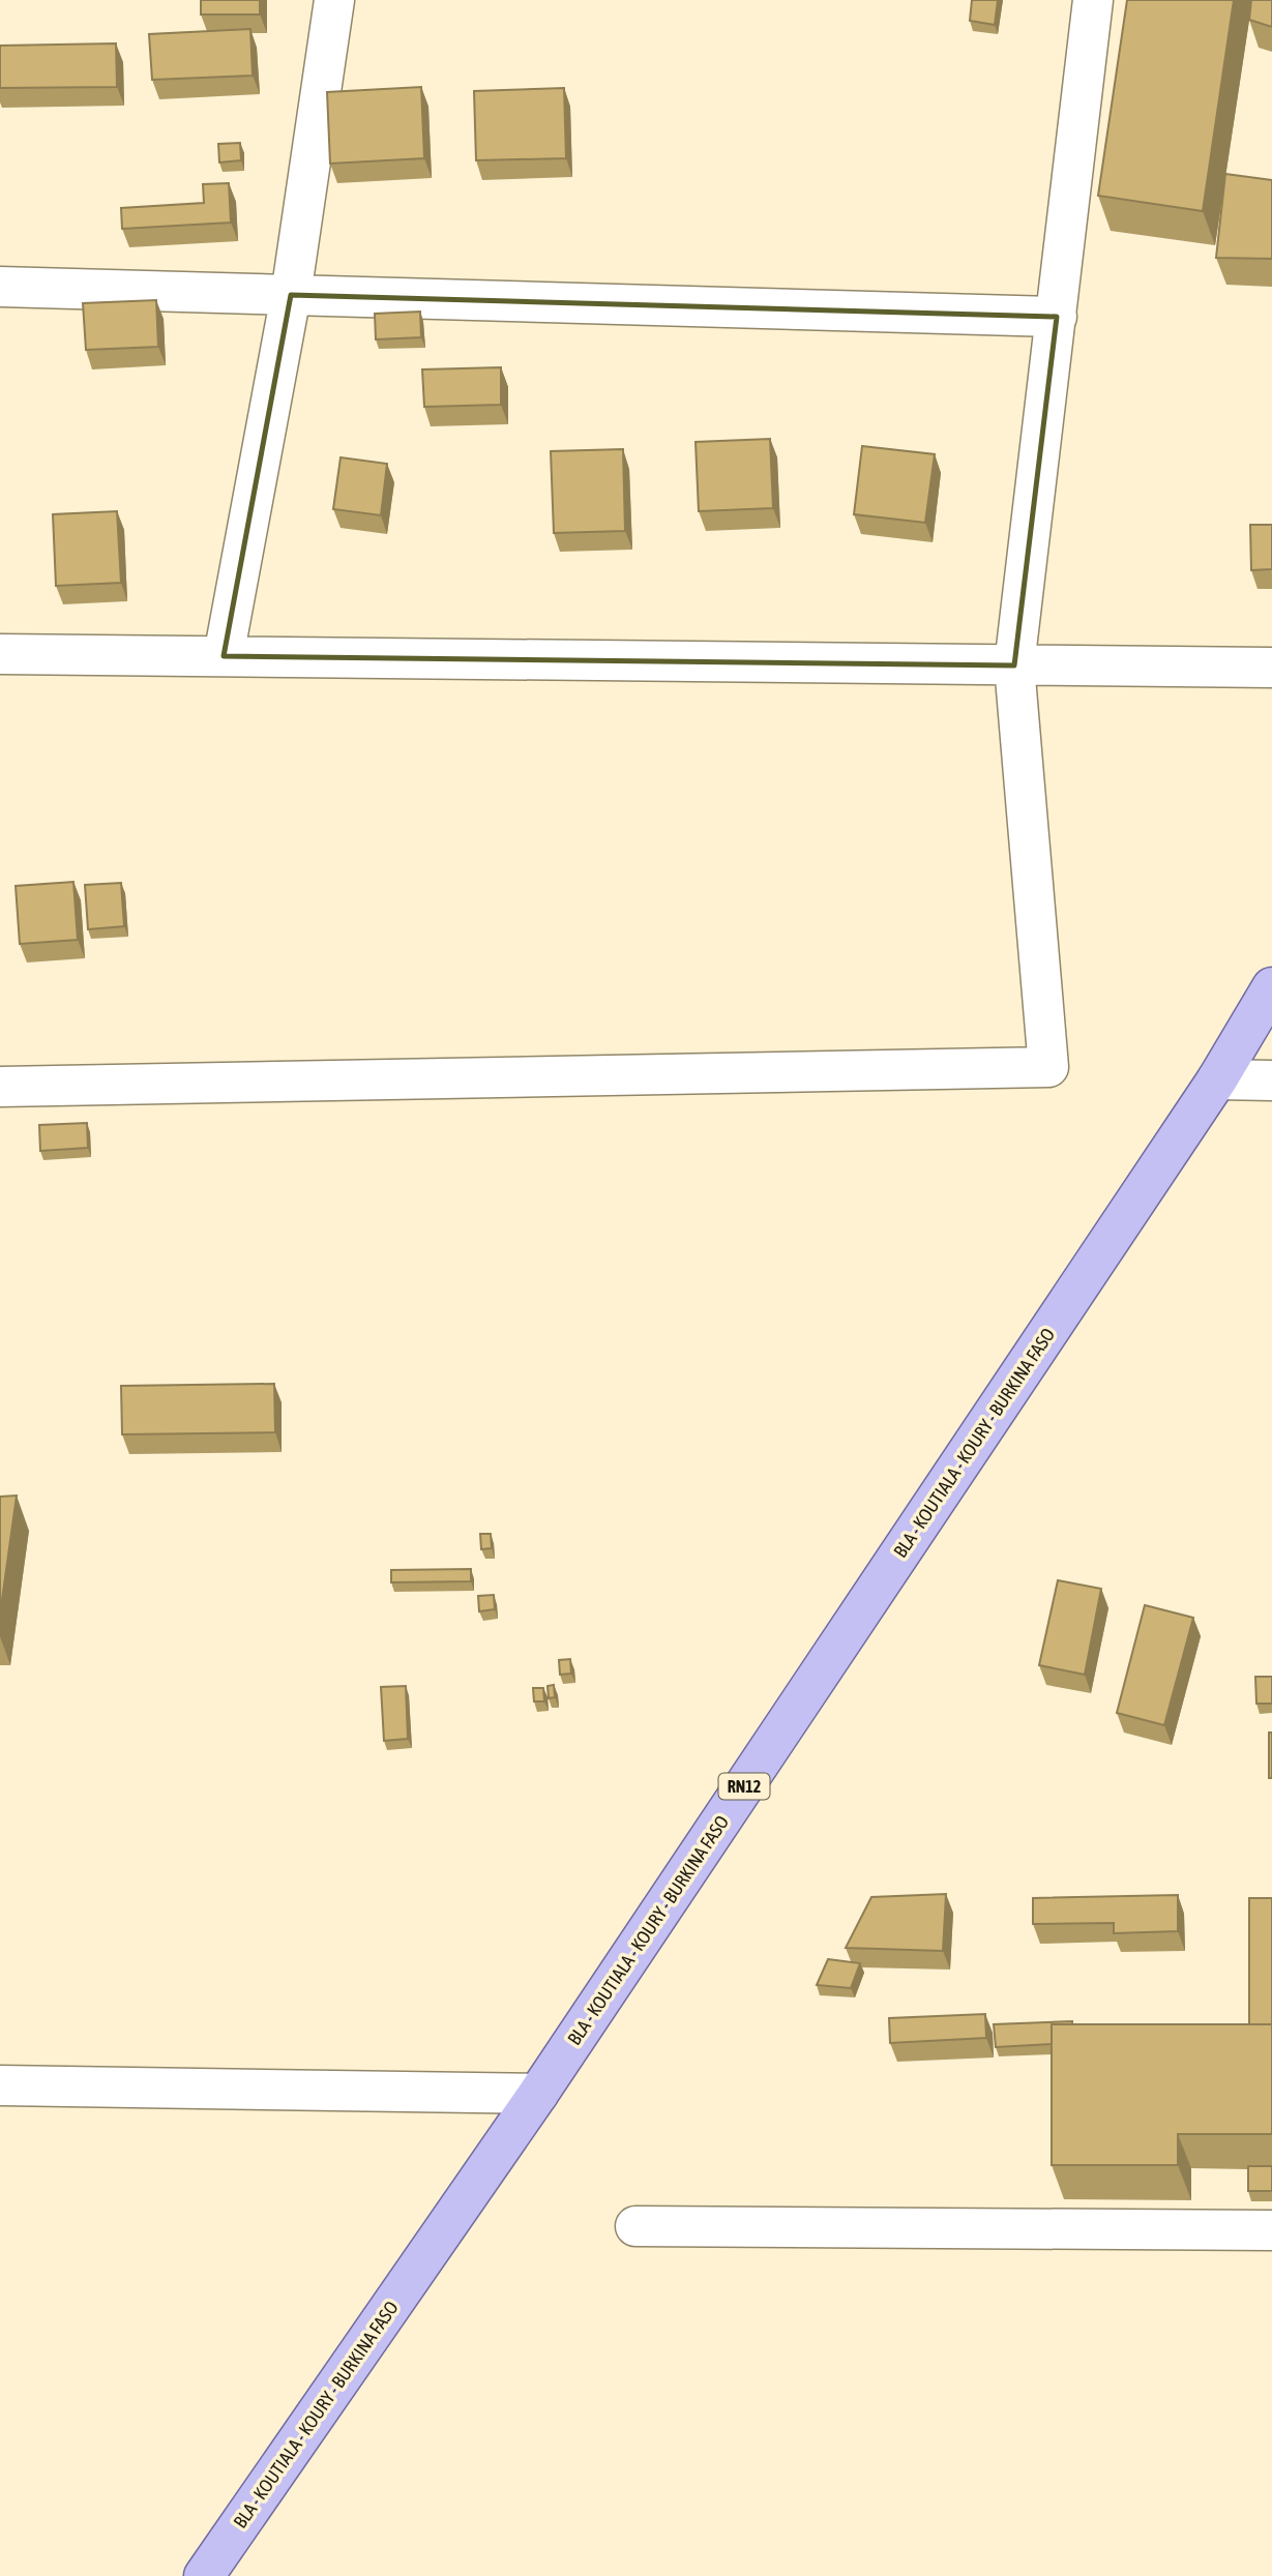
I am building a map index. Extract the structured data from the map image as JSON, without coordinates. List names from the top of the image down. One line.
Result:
{"streets":{"main road":["BLA - KOUTIALA - KOURY - BURKINA FASO","RN12"]}}
